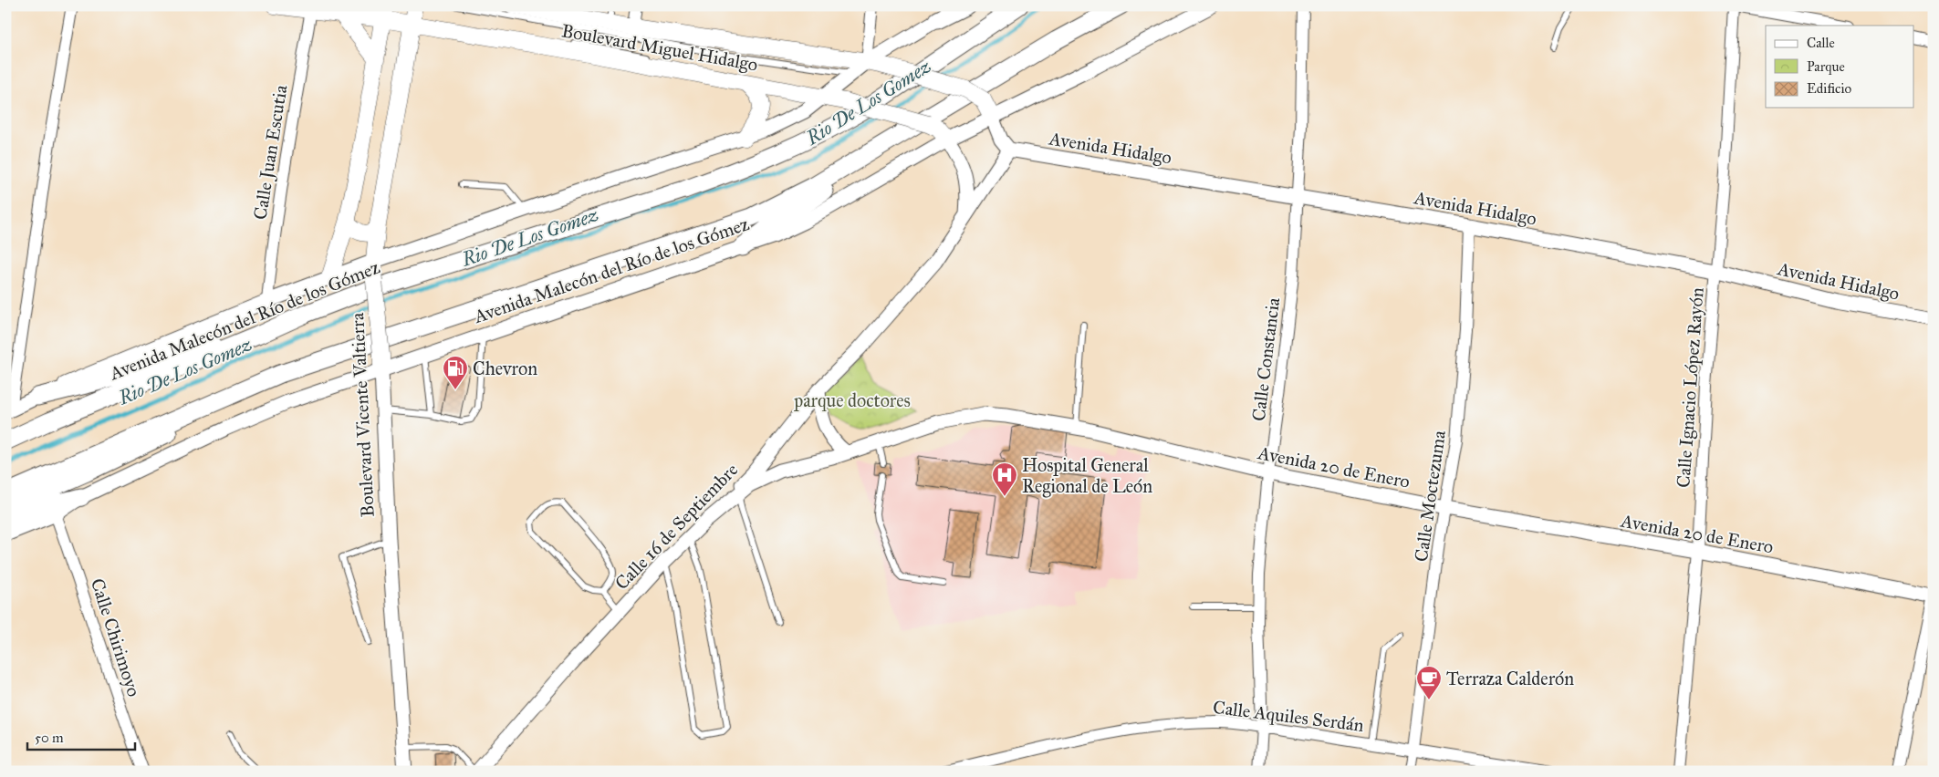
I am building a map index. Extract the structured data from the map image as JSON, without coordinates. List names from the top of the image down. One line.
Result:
{"streets":{"main road":["Boulevard Miguel Hidalgo","Avenida Malecón del Río de los Gómez","Boulevard Vicente Valtierra"],"street":["Avenida Hidalgo","Calle Juan Escutia","Calle Constancia","Calle Ignacio López Rayón","Avenida 20 de Enero","Calle Moctezuma","Calle 16 de Septiembre","Calle Chirimoyo","Calle Aquiles Serdán"]},"crossings":[["Boulevard Miguel Hidalgo","Avenida Hidalgo"],["Boulevard Miguel Hidalgo","Calle Juan Escutia"],["Boulevard Miguel Hidalgo","Avenida Malecón del Río de los Gómez"],["Boulevard Miguel Hidalgo","Boulevard Vicente Valtierra"],["Boulevard Miguel Hidalgo","Calle 16 de Septiembre"],["Avenida Hidalgo","Calle Constancia"],["Avenida Hidalgo","Calle Ignacio López Rayón"],["Avenida Hidalgo","Calle Moctezuma"],["Avenida Hidalgo","Calle 16 de Septiembre"],["Calle Juan Escutia","Avenida Malecón del Río de los Gómez"],["Avenida Malecón del Río de los Gómez","Boulevard Vicente Valtierra"],["Avenida Malecón del Río de los Gómez","Calle Chirimoyo"],["Calle Constancia","Avenida 20 de Enero"],["Calle Constancia","Calle Aquiles Serdán"],["Calle Ignacio López Rayón","Avenida 20 de Enero"],["Avenida 20 de Enero","Calle Moctezuma"],["Avenida 20 de Enero","Calle 16 de Septiembre"],["Calle Moctezuma","Calle Aquiles Serdán"]],"water":["Rio De Los Gomez"],"parks":["parque doctores"],"places":{"fuel station":["Chevron"],"hospital":["Hospital General Regional de León"],"cafe":["Terraza Calderón"]},"legend":["Calle","Parque","Edificio"],"scale_bar":"50 m"}
